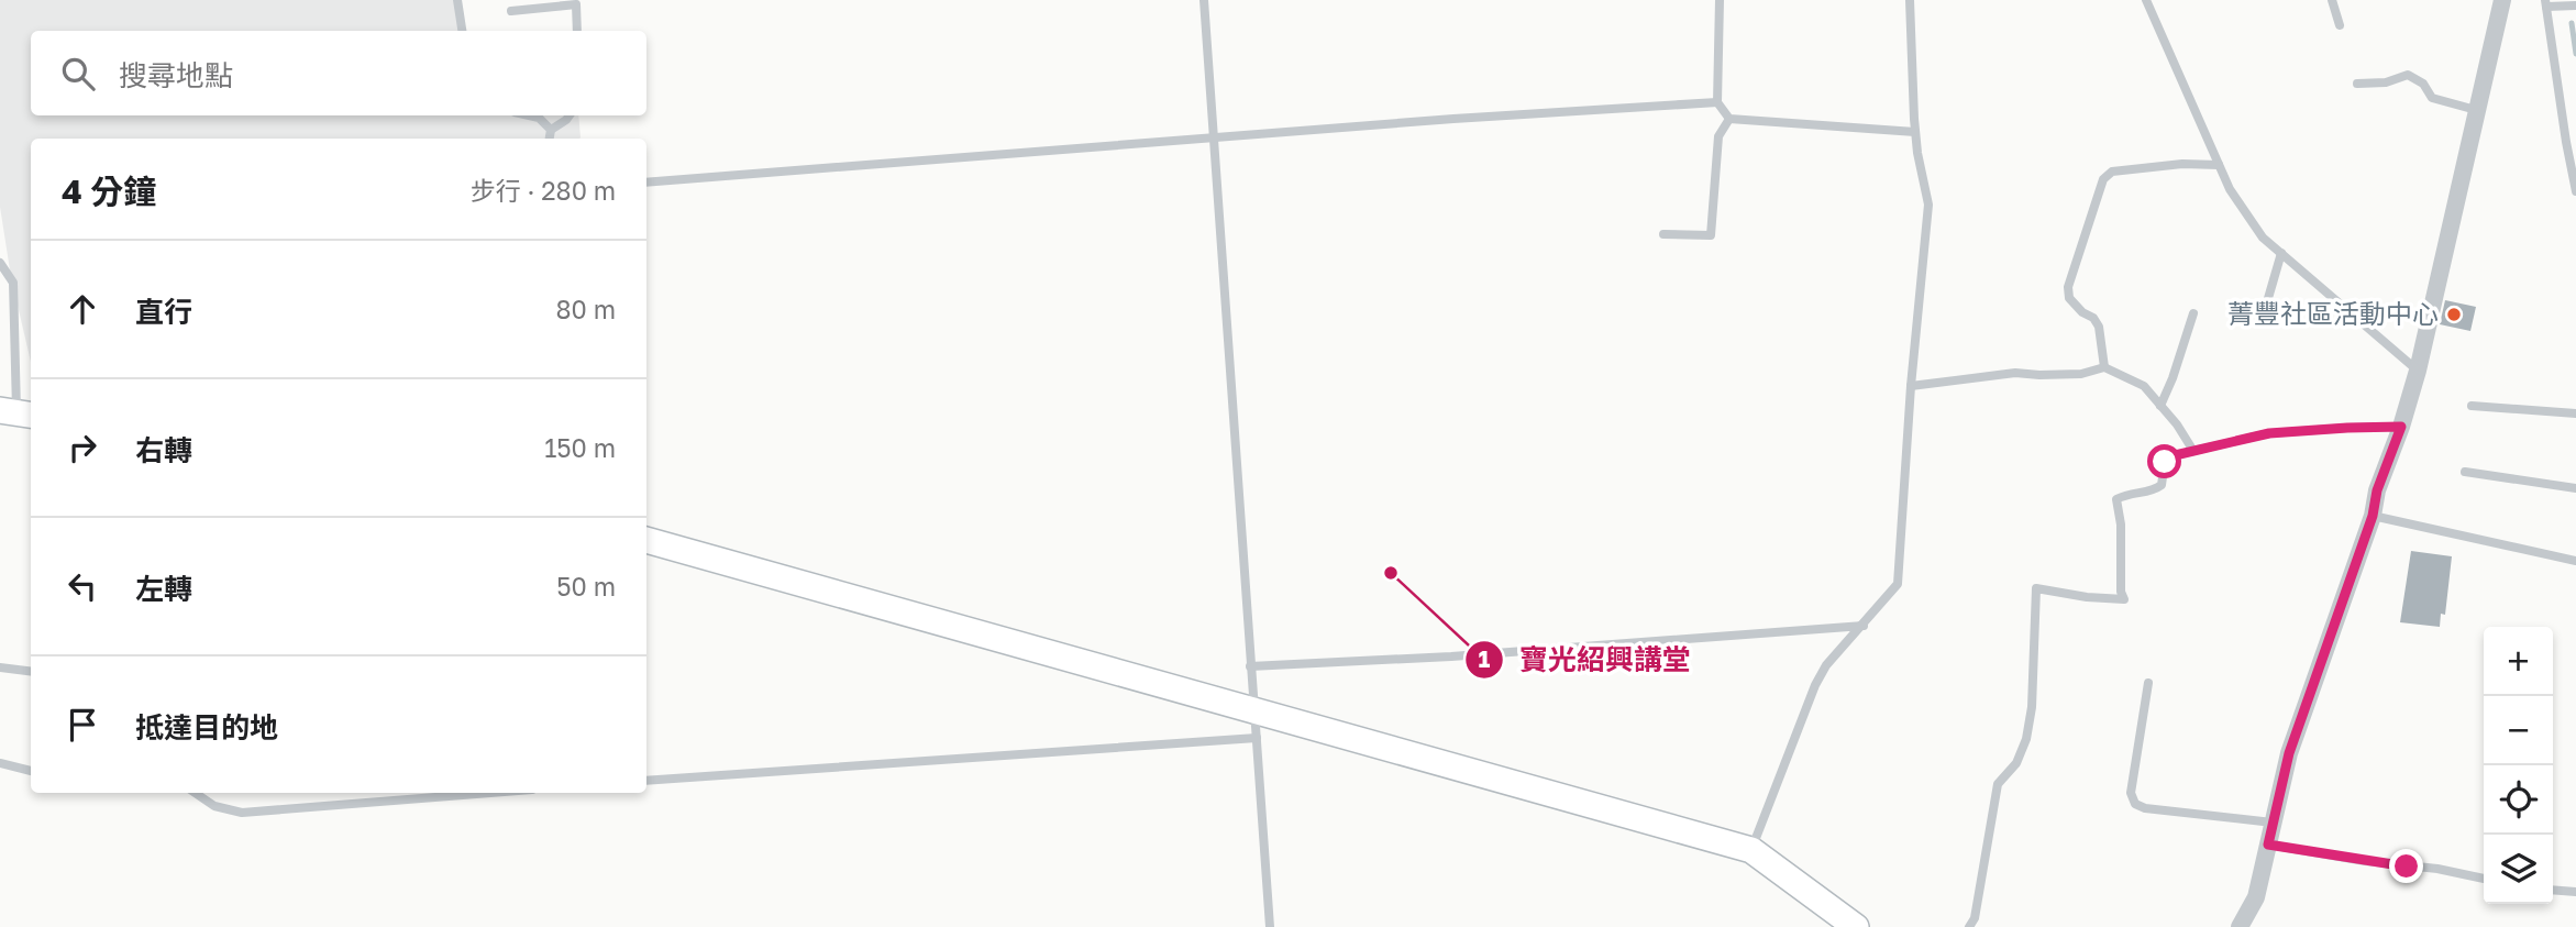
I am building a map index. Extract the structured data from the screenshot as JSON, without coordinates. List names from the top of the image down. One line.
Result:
{"places":["菁豐社區活動中心","寶光紹興講堂"],"page":{"search":"搜尋地點","heading":["4 分鐘","步行 · 280 m"],"list":[["直行","80 m"],["右轉","150 m"],["左轉","50 m"],"抵達目的地"],"map_buttons":["+","−"]}}
